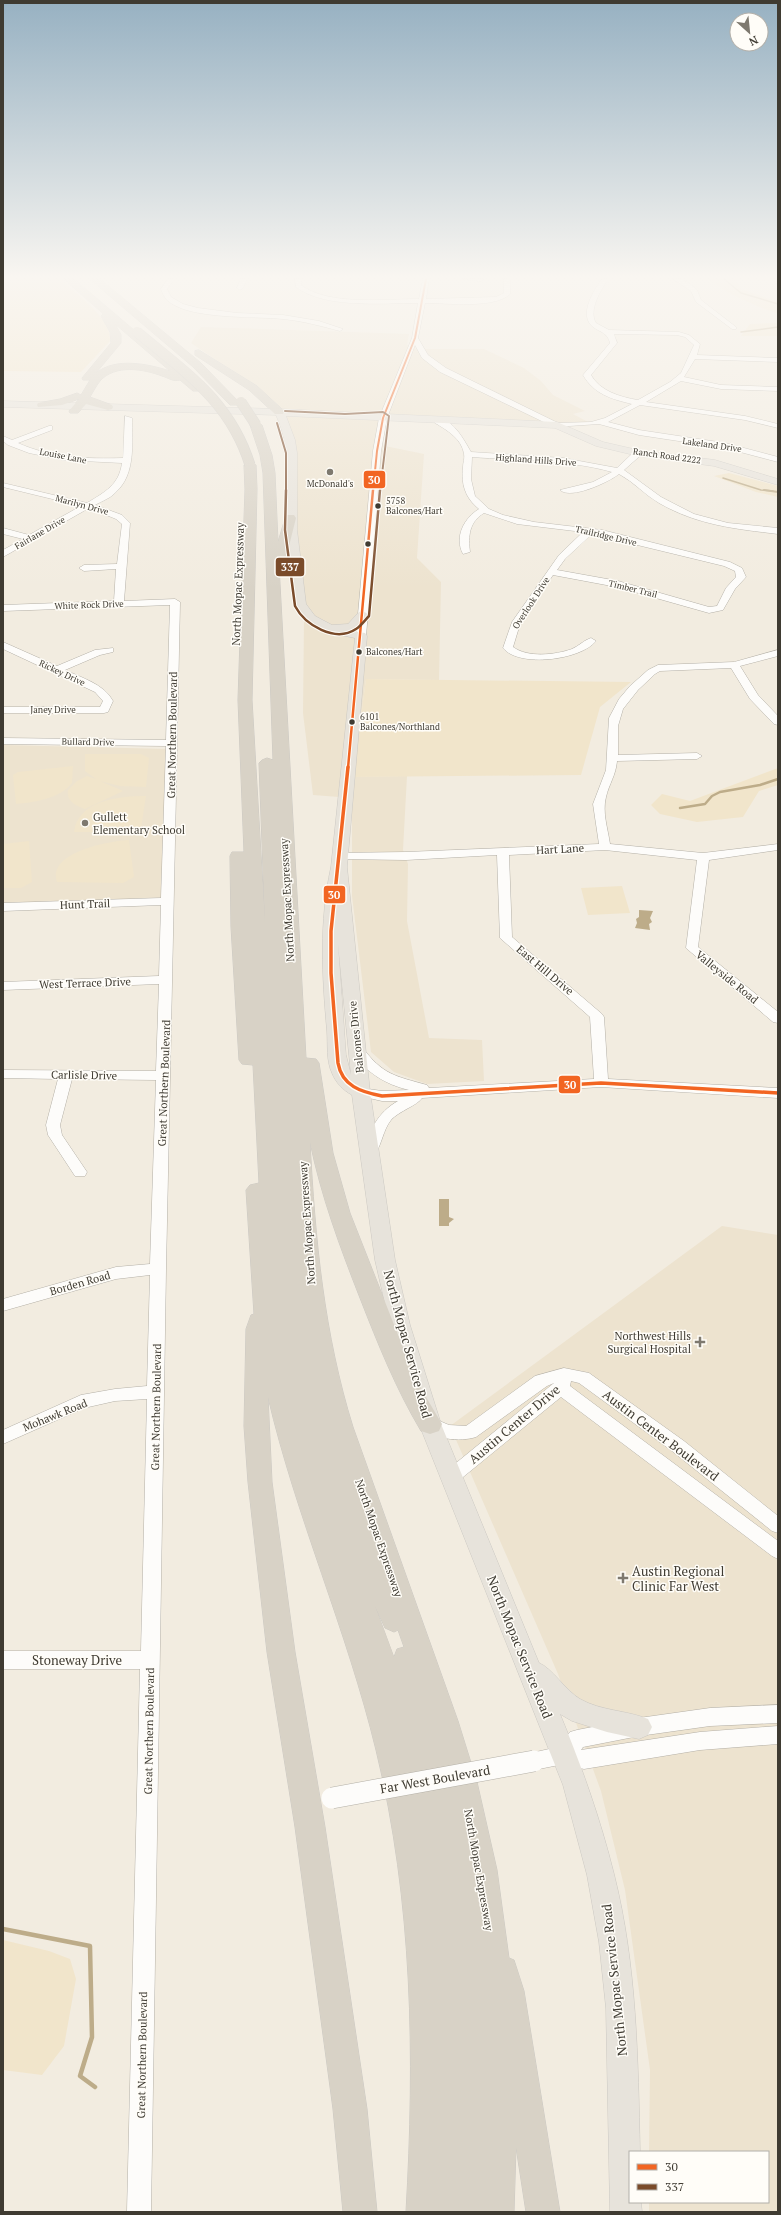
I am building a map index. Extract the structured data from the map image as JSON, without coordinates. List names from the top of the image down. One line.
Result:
{"streets":{"highway":["North Mopac Expressway"],"main road":["Ranch Road 2222","Balcones Drive","North Mopac Service Road"],"street":["Lakeland Drive","Louise Lane","Highland Hills Drive","Marilyn Drive","Fairlane Drive","Trailridge Drive","Timber Trail","Overlook Drive","White Rock Drive","Rickey Drive","Janey Drive","Great Northern Boulevard","Bullard Drive","Hart Lane","Hunt Trail","East Hill Drive","Valleyside Road","West Terrace Drive","Carlisle Drive","Borden Road","Mohawk Road","Austin Center Drive","Austin Center Boulevard","Stoneway Drive","Far West Boulevard"]},"crossings":[["Louise Lane","Fairlane Drive"],["Highland Hills Drive","Trailridge Drive"],["Marilyn Drive","Fairlane Drive"],["Marilyn Drive","White Rock Drive"],["Trailridge Drive","Timber Trail"],["Trailridge Drive","Overlook Drive"],["Timber Trail","Overlook Drive"],["White Rock Drive","Great Northern Boulevard"],["Rickey Drive","Janey Drive"],["Great Northern Boulevard","Bullard Drive"],["Great Northern Boulevard","Hunt Trail"],["Great Northern Boulevard","West Terrace Drive"],["Great Northern Boulevard","Carlisle Drive"],["Great Northern Boulevard","Borden Road"],["Great Northern Boulevard","Mohawk Road"],["Great Northern Boulevard","Stoneway Drive"],["Hart Lane","East Hill Drive"],["Hart Lane","Valleyside Road"],["Hart Lane","Balcones Drive"],["Balcones Drive","North Mopac Service Road"],["North Mopac Service Road","Austin Center Drive"],["North Mopac Service Road","Far West Boulevard"],["Austin Center Drive","Austin Center Boulevard"]],"places":{"other":["McDonald's","5758 Balcones/Hart","Balcones/Hart","6101 Balcones/Northland","Gullett Elementary School"],"health":["Northwest Hills Surgical Hospital","Austin Regional Clinic Far West"]},"lines":["transit line 30","transit line 337"],"legend":["30","337"],"north":"bottom right"}
